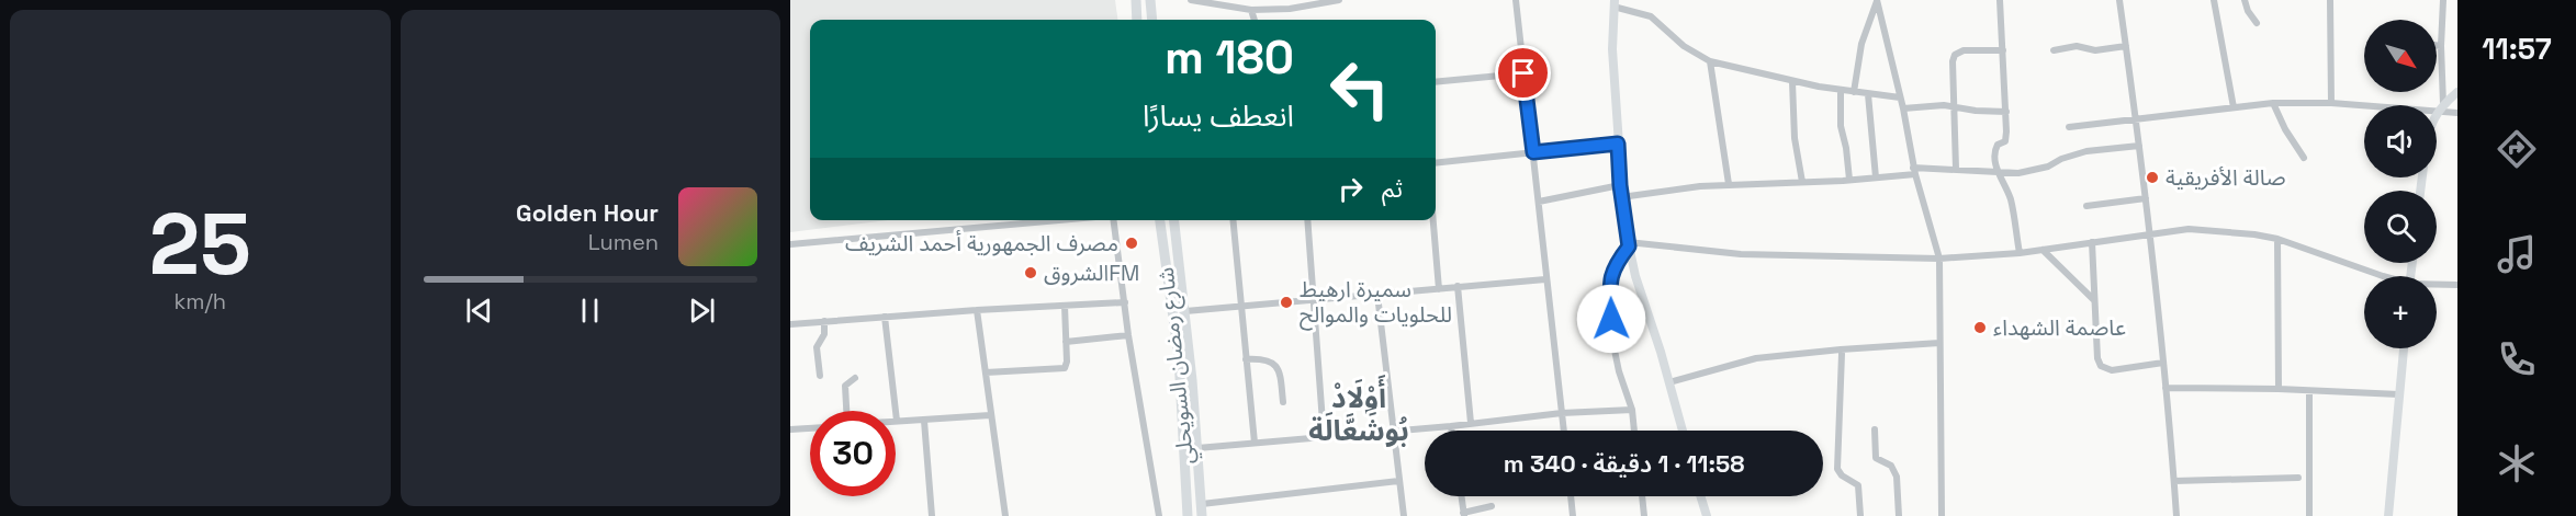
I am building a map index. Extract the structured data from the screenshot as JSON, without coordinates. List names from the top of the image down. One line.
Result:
{"streets":{"main road":["شارع رمضان السويحلي"]},"districts":["أَوْلَادْ بُوشَعَّالَة"],"places":["صالة الأفريقية","مصرف الجمهورية أحمد الشريف","الشروقFM","سميرة ارهيط للحلويات والموالح","عاصمة الشهداء"],"north":"bottom right","page":{"tabs":"11:57","tile":["25","km/h"],"map_buttons":"+","turn":["180 m","انعطف يسارًا"],"then":"ثم","song":["Golden Hour","Lumen"],"limit":"30","trip":"11:58 · 1 دقيقة · 340 m"}}
